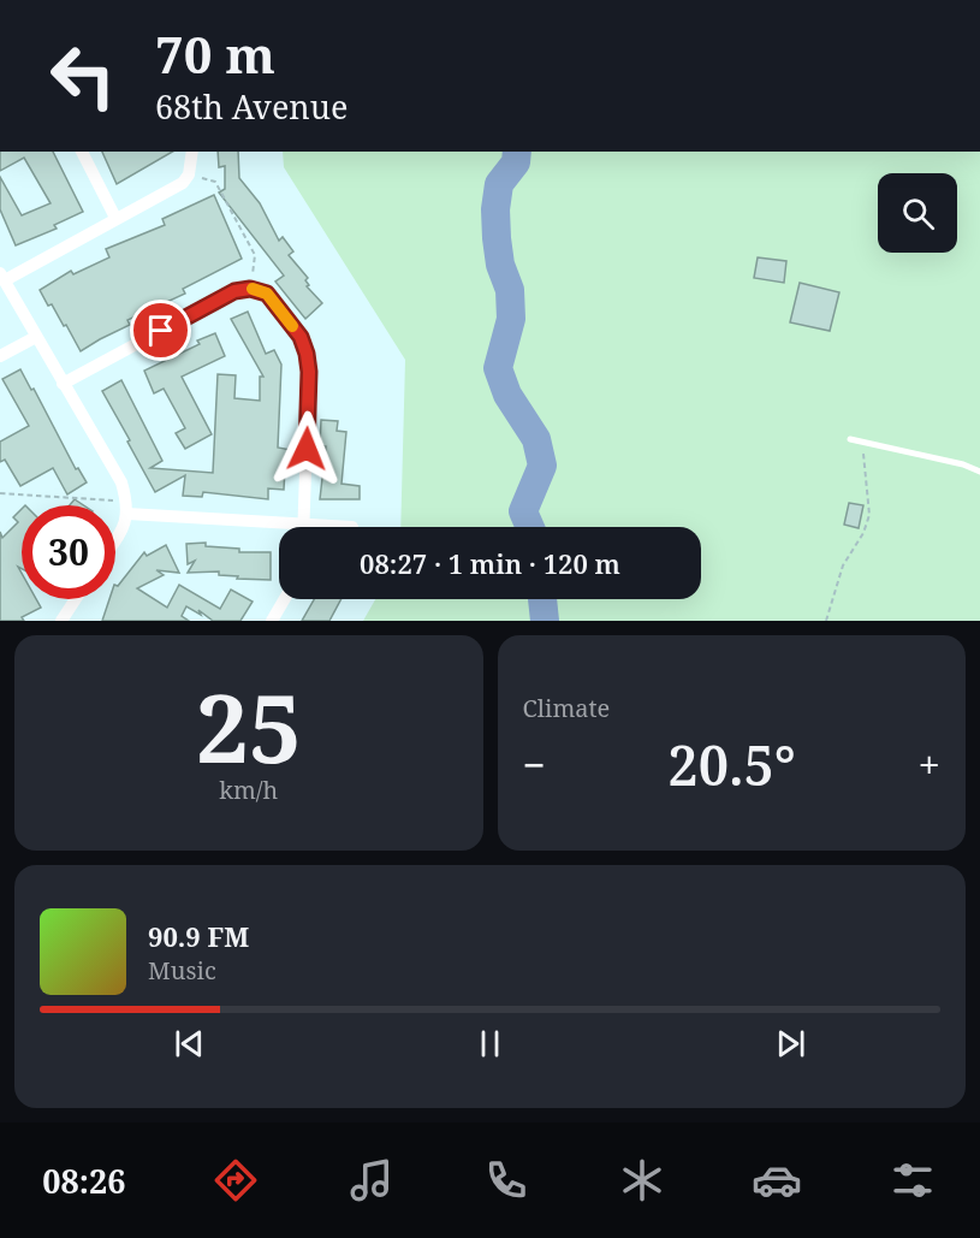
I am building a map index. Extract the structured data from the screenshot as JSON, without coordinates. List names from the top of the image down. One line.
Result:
{"page":{"turn":["70 m","68th Avenue"],"limit":"30","trip":"08:27 · 1 min · 120 m","tile":[["25","km/h"],"Climate"],"heat":["−","20.5°","+"],"song":["90.9 FM","Music"],"tabs":"08:26"}}
